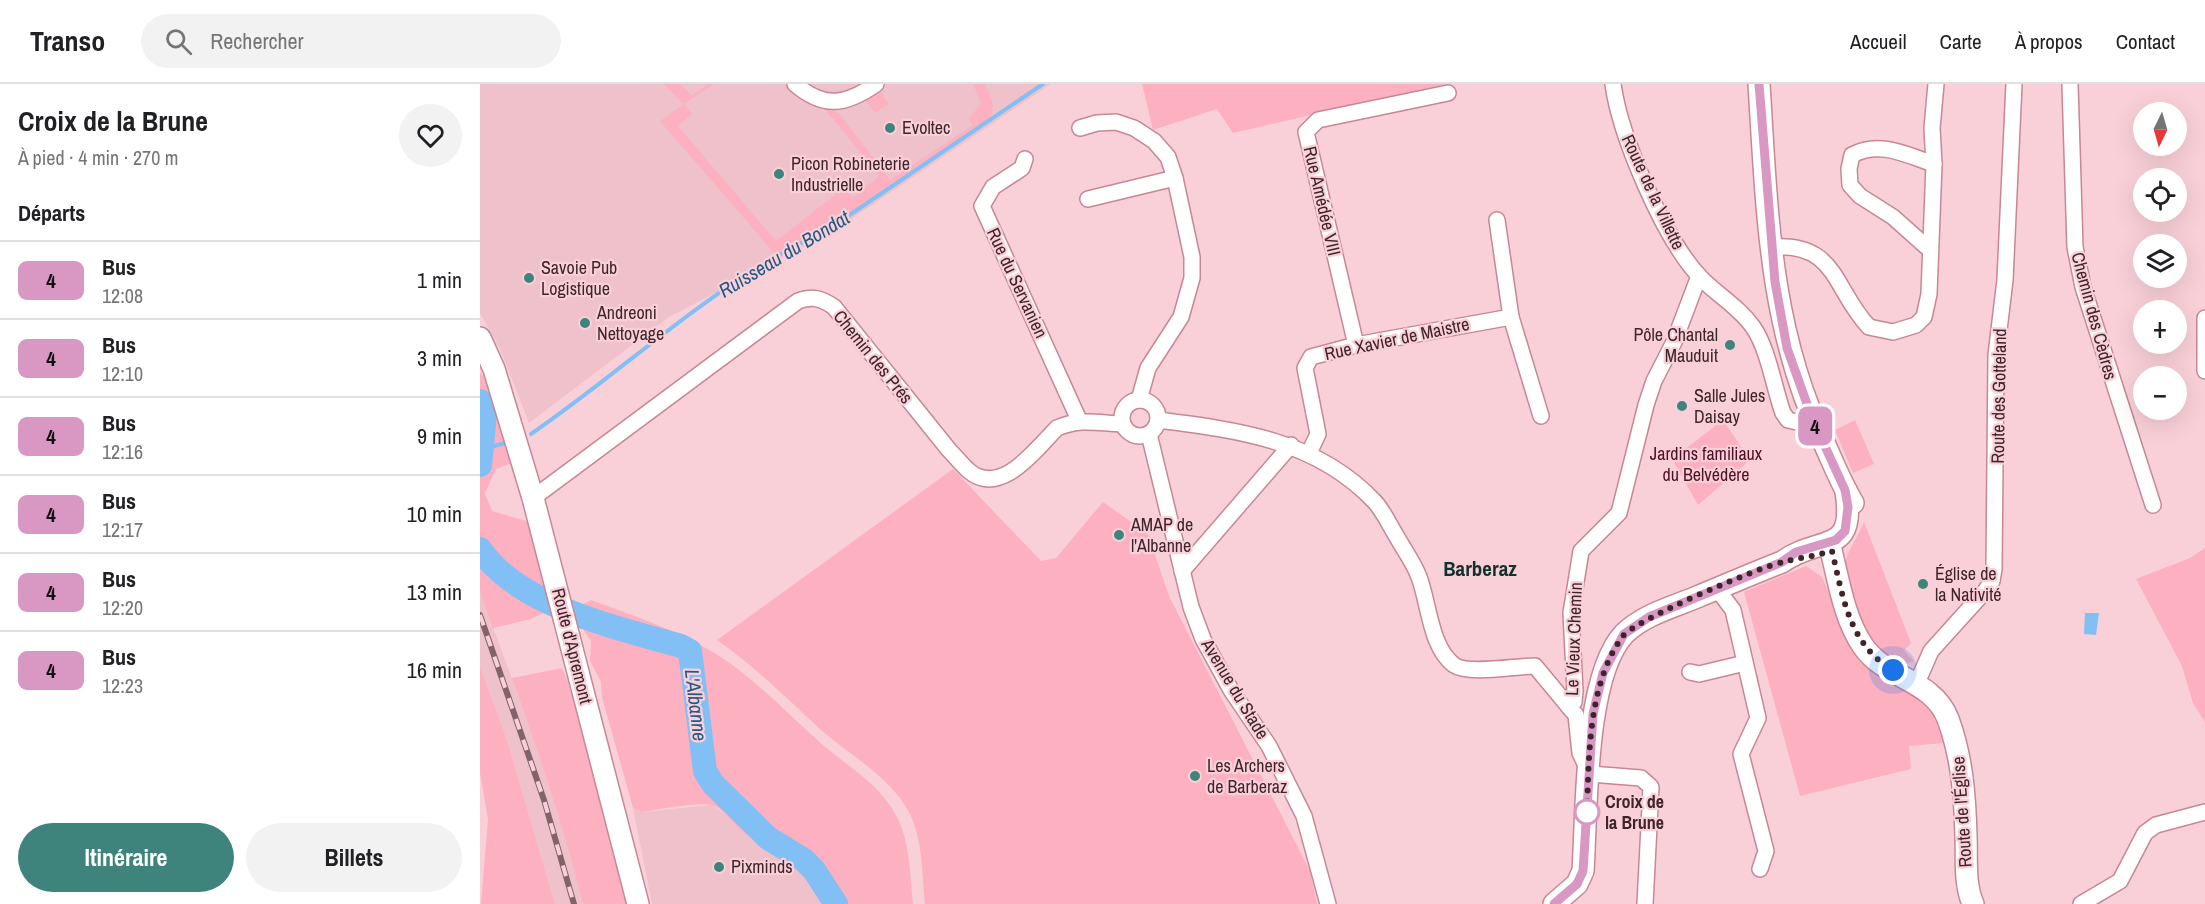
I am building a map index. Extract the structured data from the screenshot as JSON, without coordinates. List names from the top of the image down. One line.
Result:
{"streets":{"main road":["Route d'Apremont","Route de l'Église"],"street":["Route de la Villette","Rue Amédée VIII","Rue du Servanien","Chemin des Cèdres","Rue Xavier de Maistre","Chemin des Prés","Route des Gotteland","Le Vieux Chemin","Avenue du Stade"]},"crossings":[["Route de la Villette","Le Vieux Chemin"],["Rue Amédée VIII","Rue Xavier de Maistre"],["Rue du Servanien","Chemin des Prés"],["Chemin des Prés","Route d'Apremont"],["Route des Gotteland","Route de l'Église"]],"districts":["Barberaz"],"water":["Ruisseau du Bondat","L'Albanne"],"parks":["Jardins familiaux du Belvédère"],"places":["Evoltec","Picon Robineterie Industrielle","Savoie Pub Logistique","Andreoni Nettoyage","Pôle Chantal Mauduit","Salle Jules Daisay","AMAP de l'Albanne","Église de la Nativité","Les Archers de Barberaz","Croix de la Brune","Pixminds"],"lines":["bus line 4"],"north":"bottom","page":{"header":"Transo","search":"Rechercher","nav":["Accueil","Carte","À propos","Contact"],"heading":[["Croix de la Brune","À pied · 4 min · 270 m"],"Départs"],"on_map":"4","map_buttons":["+","−"],"list":[{"mark":"4","name":"Bus","note":"12:08","value":"1 min"},{"mark":"4","name":"Bus","note":"12:10","value":"3 min"},{"mark":"4","name":"Bus","note":"12:16","value":"9 min"},{"mark":"4","name":"Bus","note":"12:17","value":"10 min"},{"mark":"4","name":"Bus","note":"12:20","value":"13 min"},{"mark":"4","name":"Bus","note":"12:23","value":"16 min"}],"buttons":["Itinéraire","Billets"]}}
